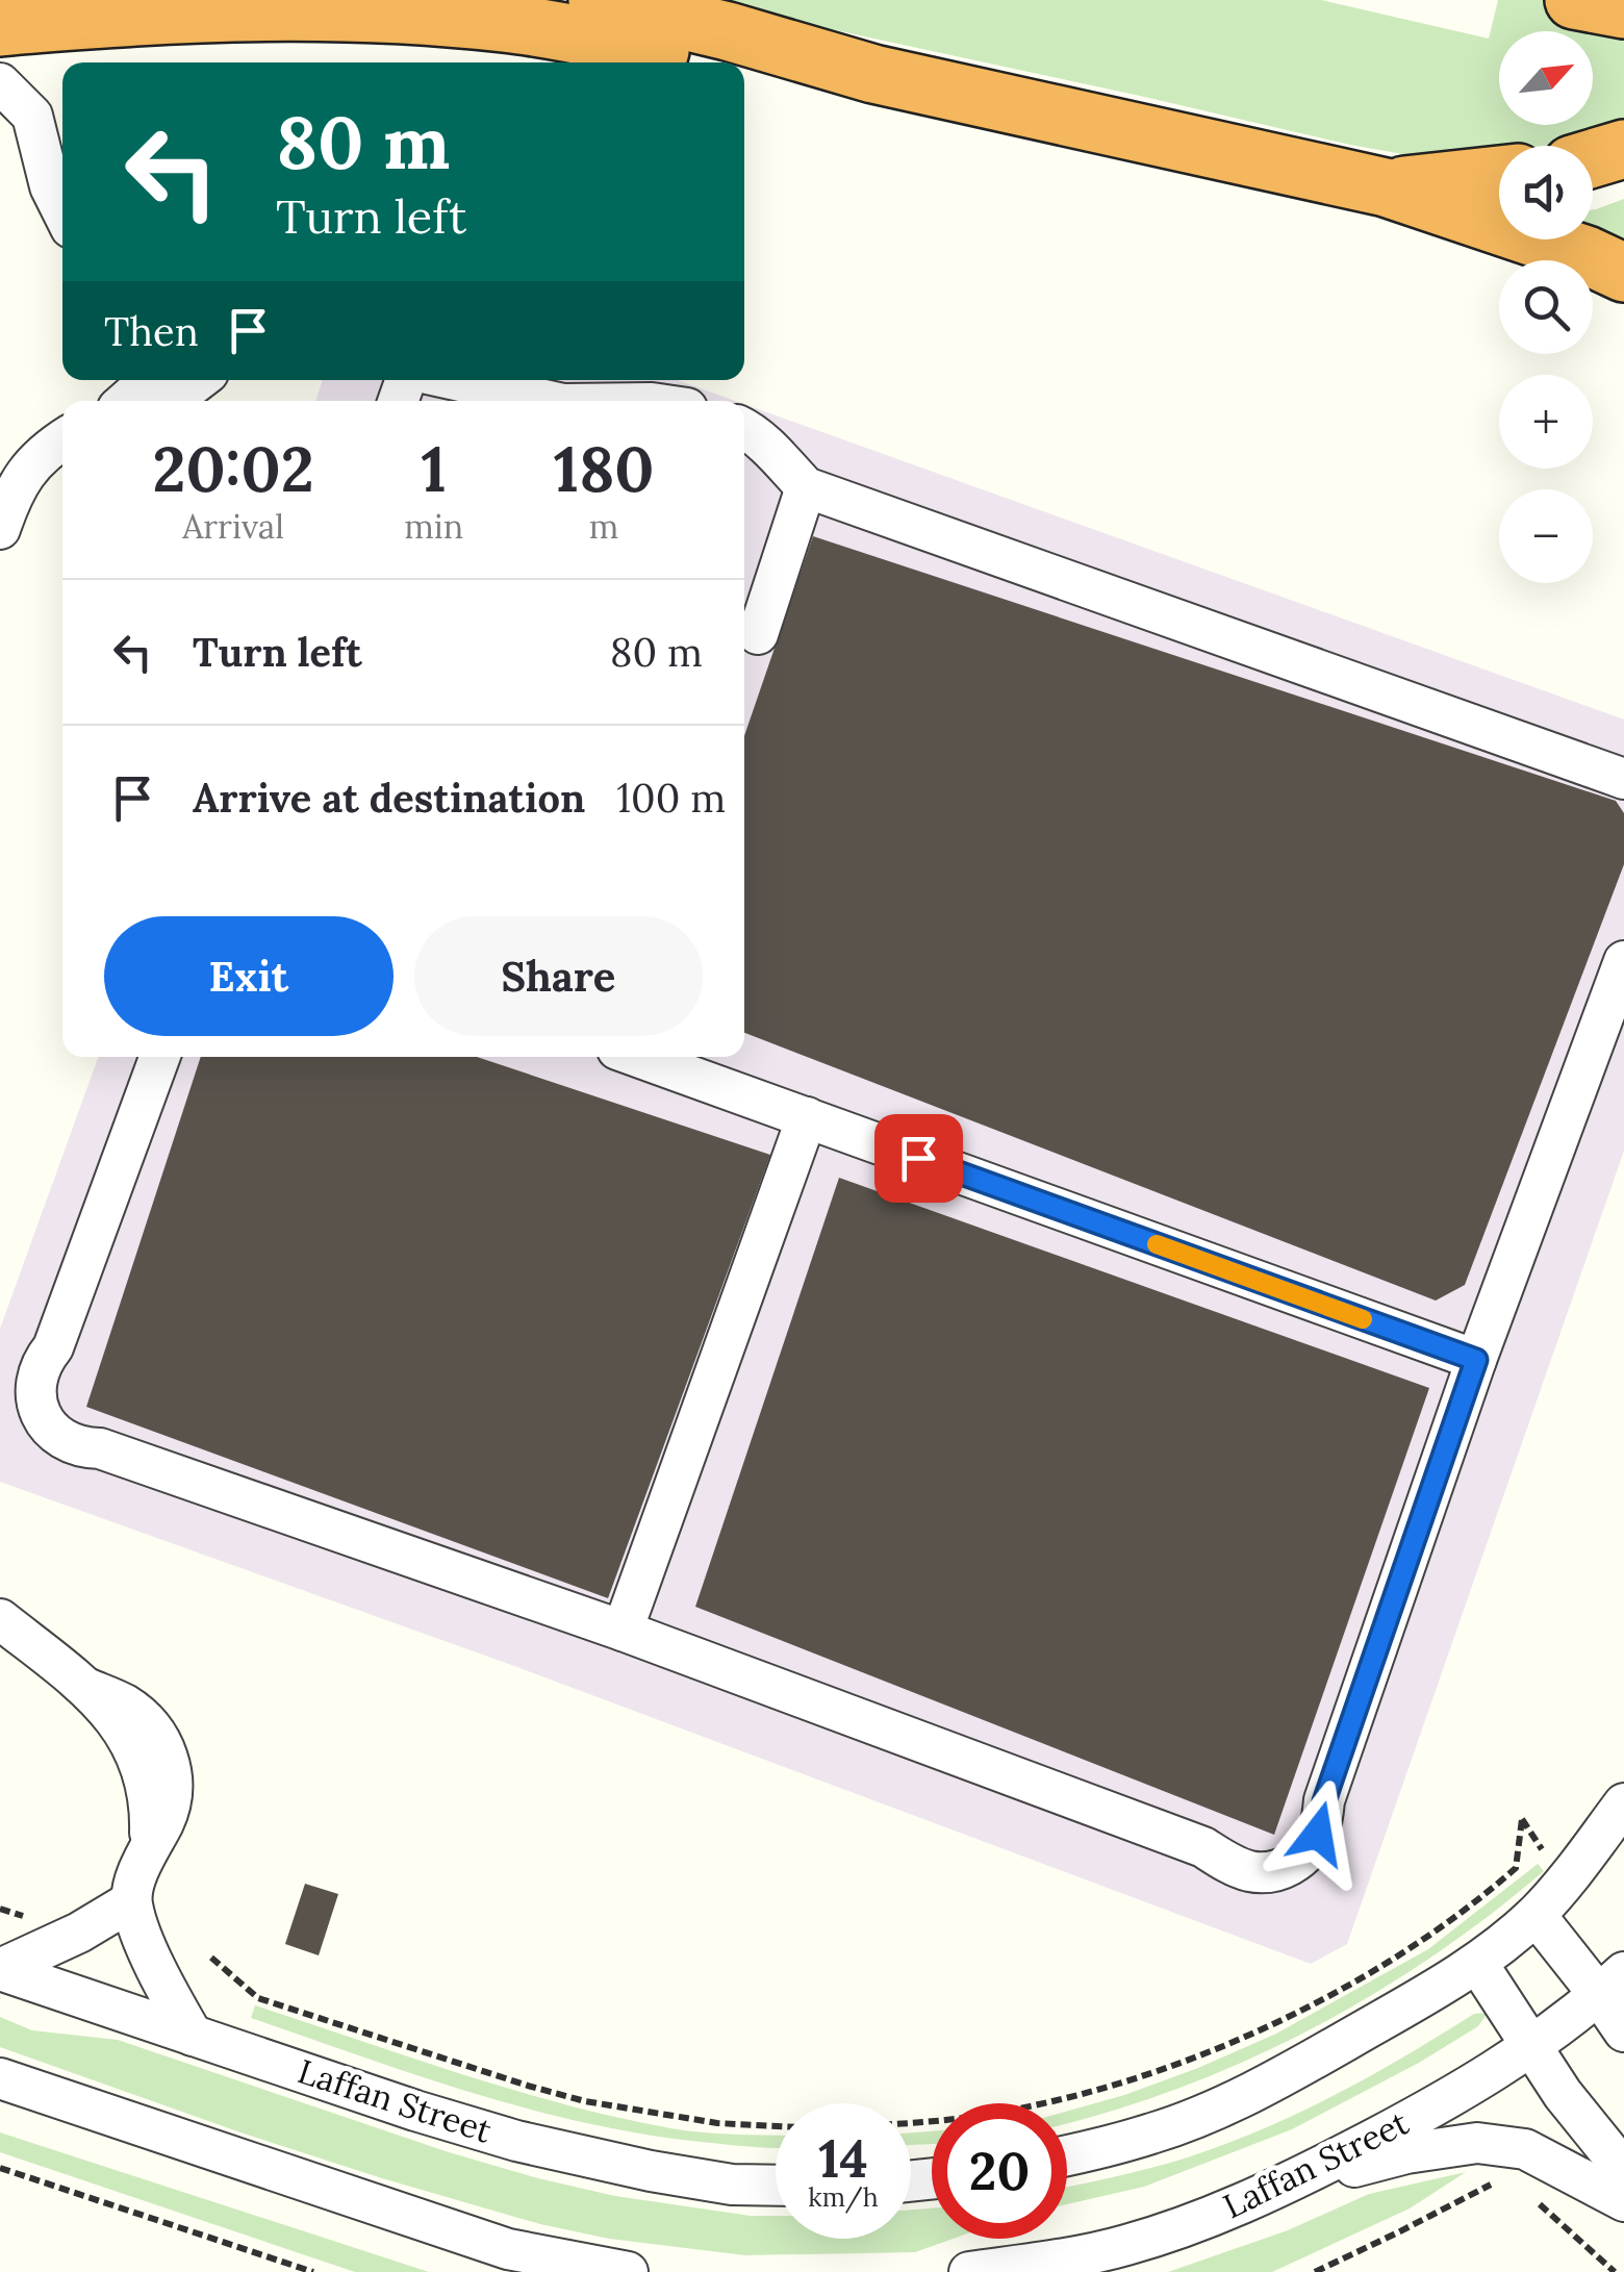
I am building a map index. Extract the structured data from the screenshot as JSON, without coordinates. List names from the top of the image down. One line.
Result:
{"streets":{"street":["Laffan Street"]},"north":"top right","page":{"map_buttons":["+","−"],"turn":["80 m","Turn left"],"then":"Then","eta":["20:02","Arrival","1","min","180","m"],"list":[{"name":"Turn left","value":"80 m"},{"name":"Arrive at destination","value":"100 m"}],"buttons":["Exit","Share"],"speed":"14 km/h","limit":"20"}}
